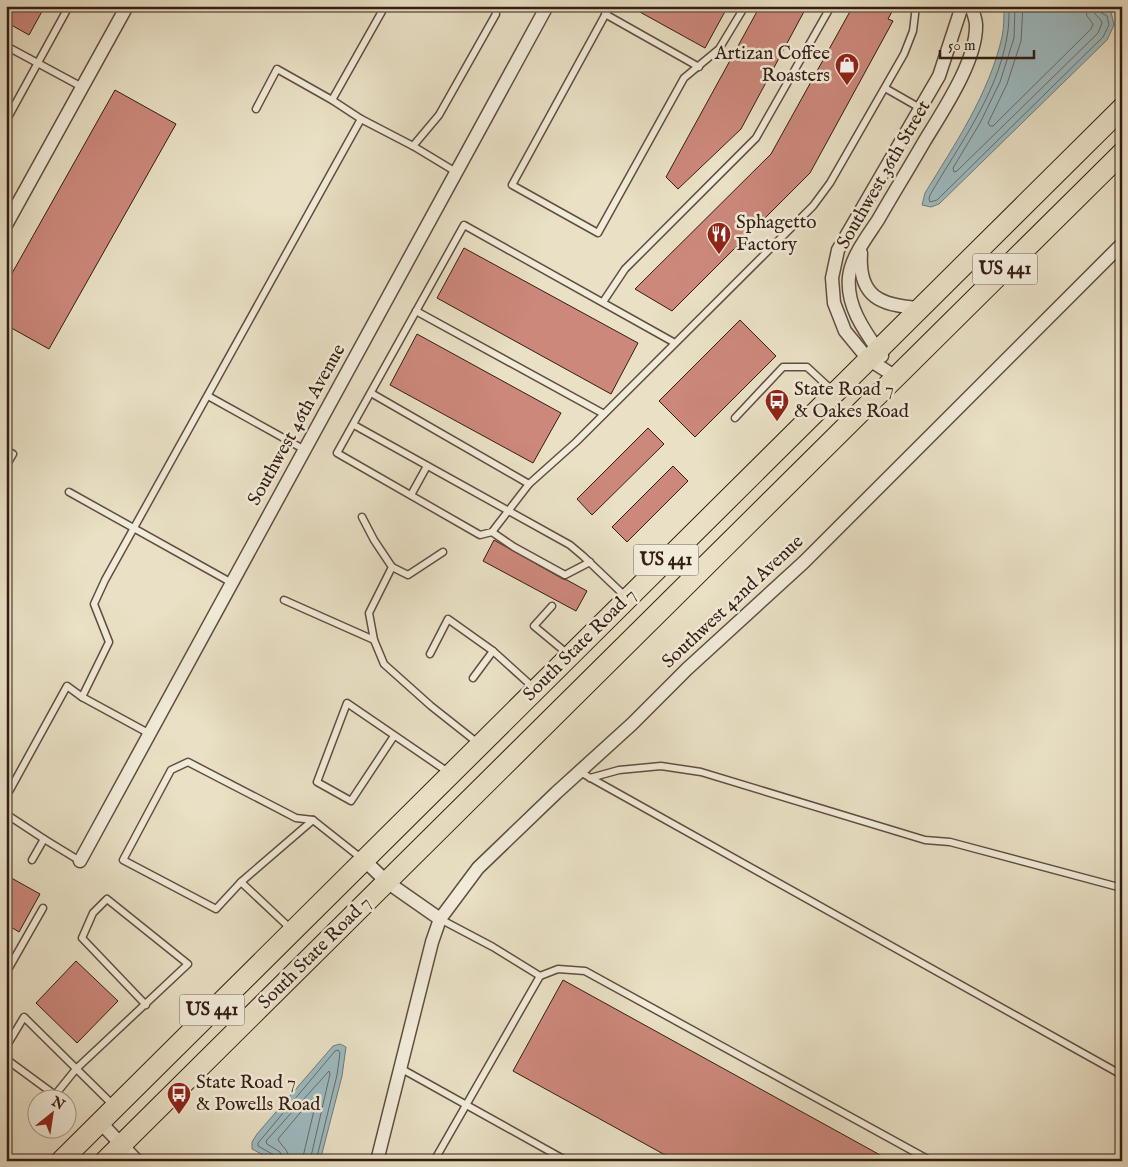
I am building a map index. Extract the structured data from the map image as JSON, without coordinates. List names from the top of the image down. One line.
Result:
{"streets":{"main road":["US 441","South State Road 7"],"street":["Southwest 36th Street","Southwest 46th Avenue","Southwest 42nd Avenue"]},"crossings":[["Southwest 36th Street","South State Road 7"]],"places":{"shop":["Artizan Coffee Roasters"],"restaurant":["Sphagetto Factory"],"bus stop":["State Road 7 & Oakes Road","State Road 7 & Powells Road"]},"scale_bar":"50 m","north":"top right"}
